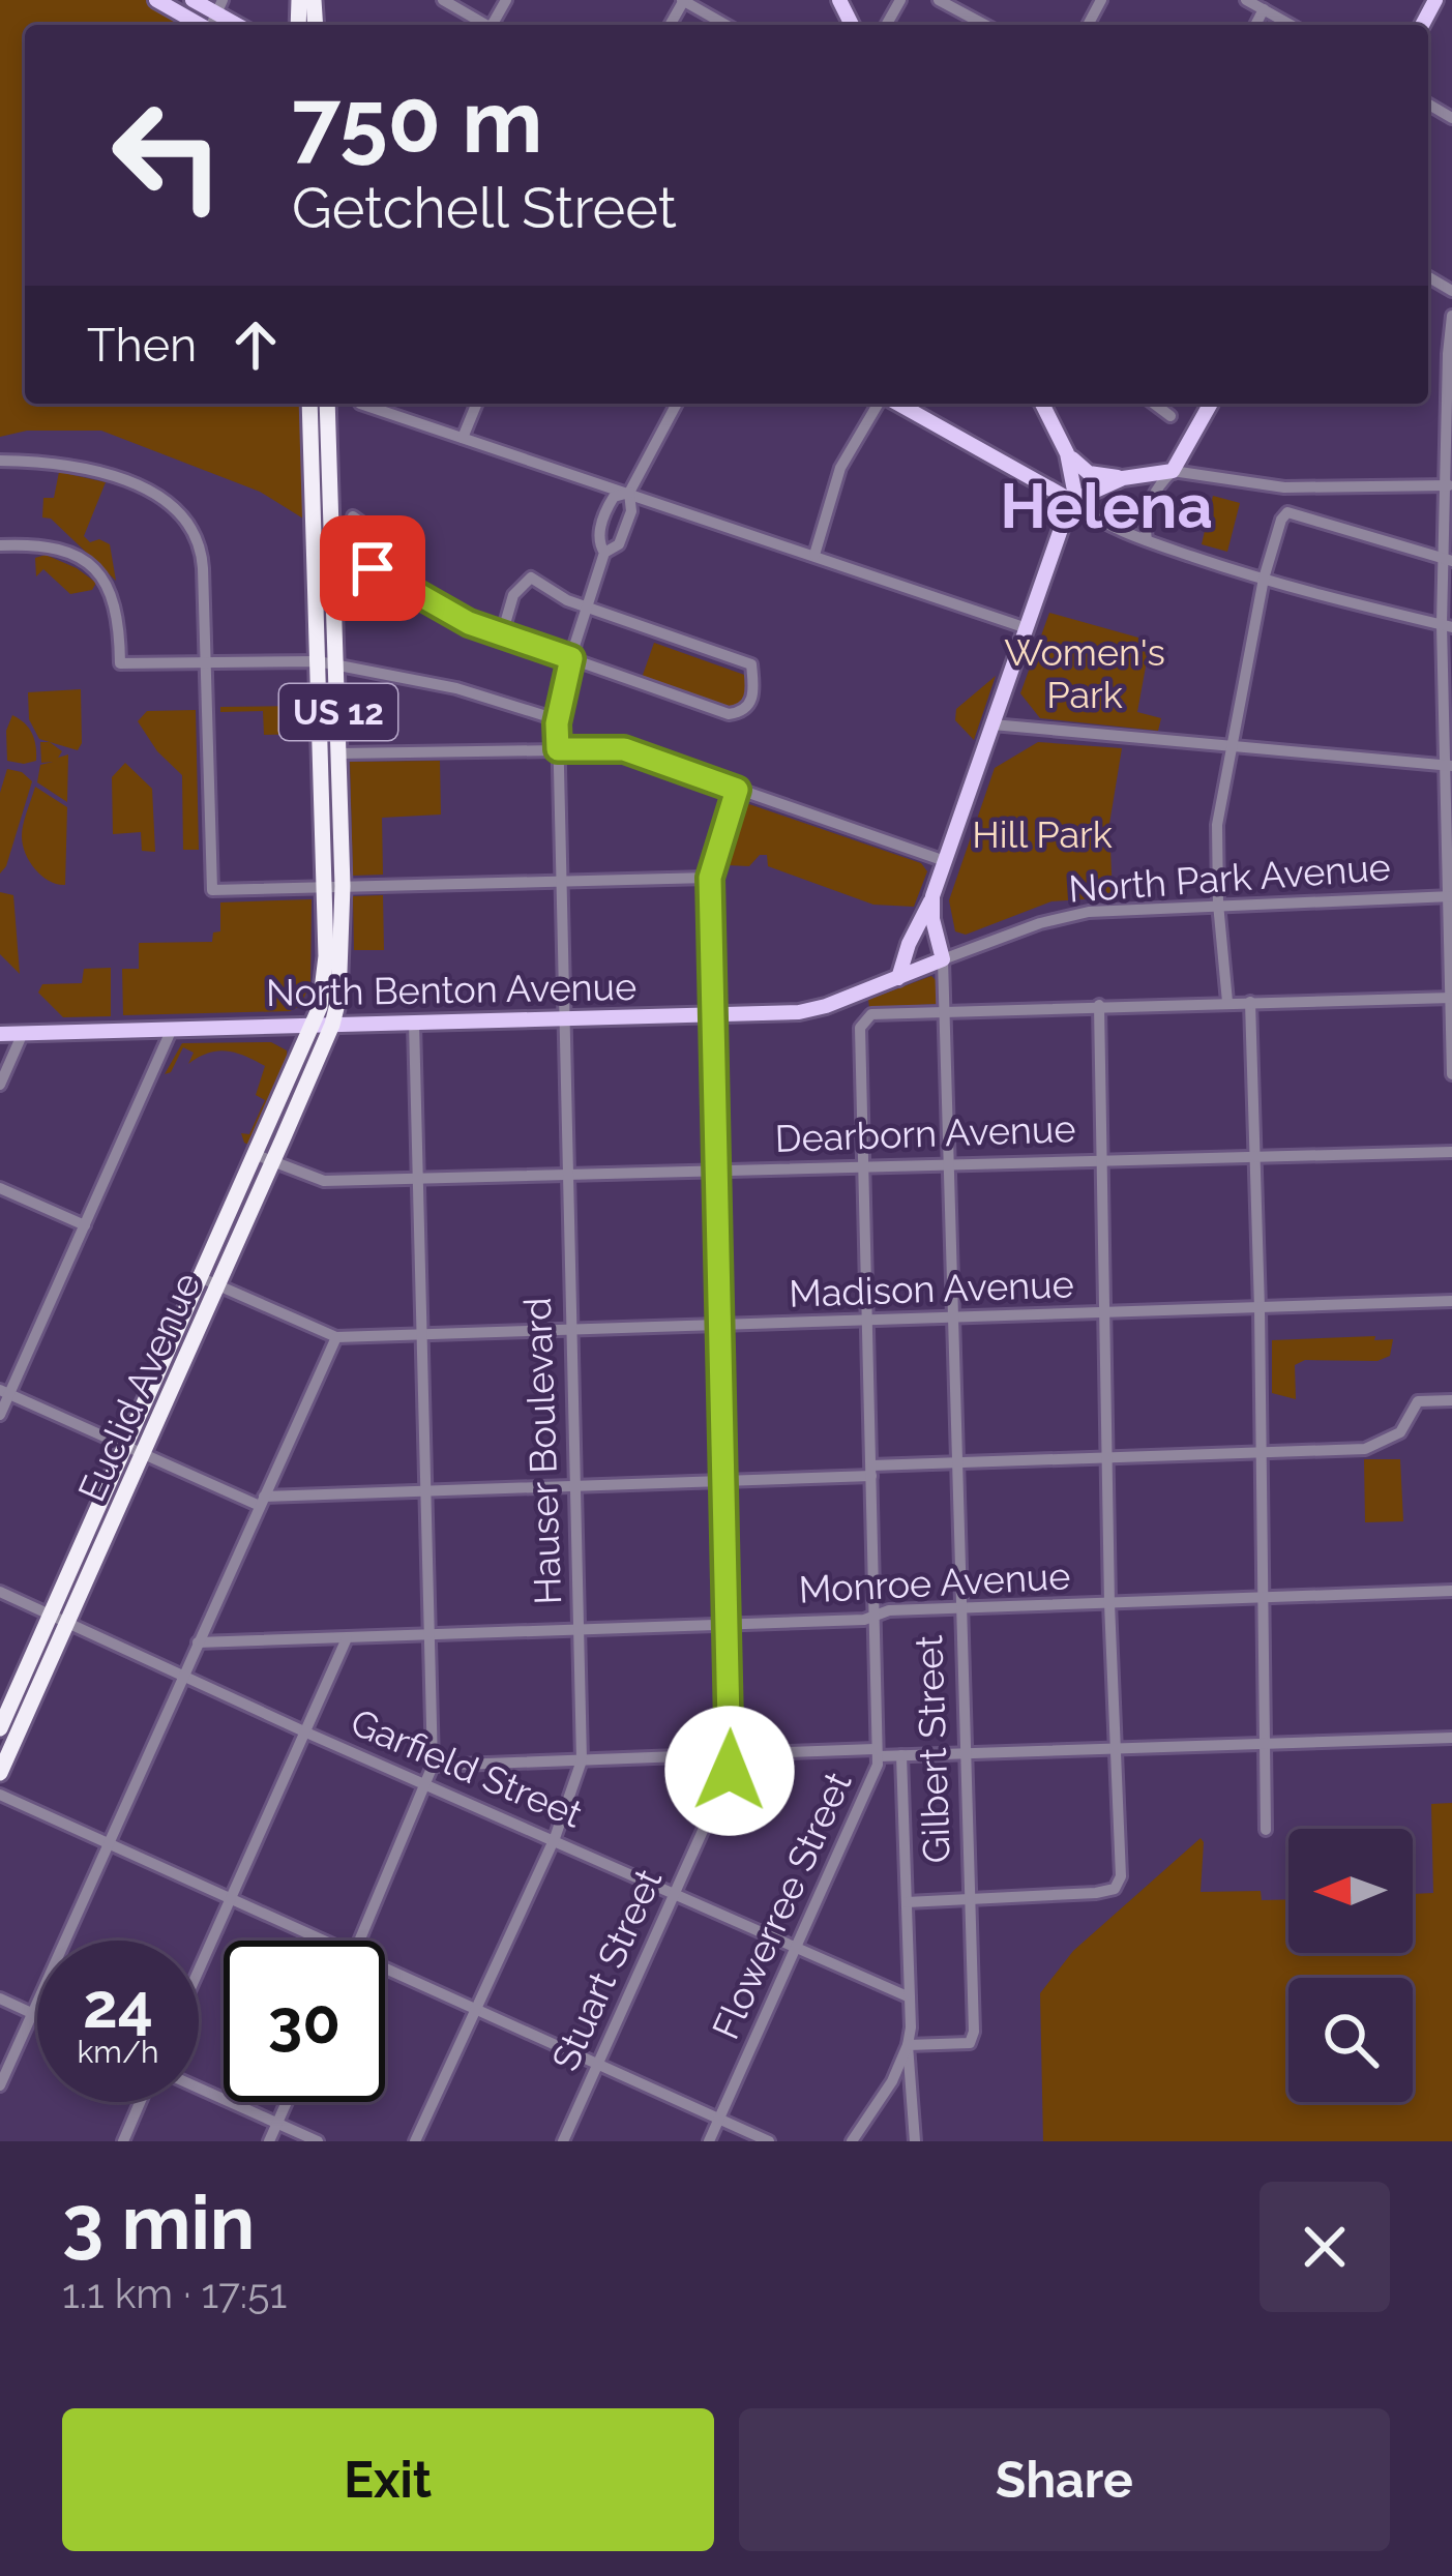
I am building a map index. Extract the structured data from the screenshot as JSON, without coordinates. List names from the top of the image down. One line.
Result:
{"streets":{"highway":["US 12","Euclid Avenue"],"main road":["North Park Avenue","North Benton Avenue"],"street":["Dearborn Avenue","Madison Avenue","Hauser Boulevard","Monroe Avenue","Gilbert Street","Garfield Street","Flowerree Street","Stuart Street"]},"crossings":[["US 12","North Benton Avenue"],["US 12","Euclid Avenue"],["North Park Avenue","North Benton Avenue"],["North Benton Avenue","Euclid Avenue"],["North Benton Avenue","Hauser Boulevard"],["North Benton Avenue","Stuart Street"],["Dearborn Avenue","Euclid Avenue"],["Dearborn Avenue","Hauser Boulevard"],["Dearborn Avenue","Gilbert Street"],["Dearborn Avenue","Flowerree Street"],["Dearborn Avenue","Stuart Street"],["Madison Avenue","Euclid Avenue"],["Madison Avenue","Hauser Boulevard"],["Madison Avenue","Gilbert Street"],["Madison Avenue","Flowerree Street"],["Madison Avenue","Stuart Street"],["Euclid Avenue","Garfield Street"],["Hauser Boulevard","Monroe Avenue"],["Hauser Boulevard","Garfield Street"],["Monroe Avenue","Gilbert Street"],["Monroe Avenue","Flowerree Street"],["Monroe Avenue","Stuart Street"],["Gilbert Street","Flowerree Street"],["Garfield Street","Flowerree Street"],["Garfield Street","Stuart Street"]],"districts":["Helena"],"parks":["Women's Park","Hill Park"],"north":"left","page":{"turn":["750 m","Getchell Street"],"then":"Then","speed":"24 km/h","limit":"30","heading":["3 min","1.1 km · 17:51"],"buttons":["Exit","Share"]}}
